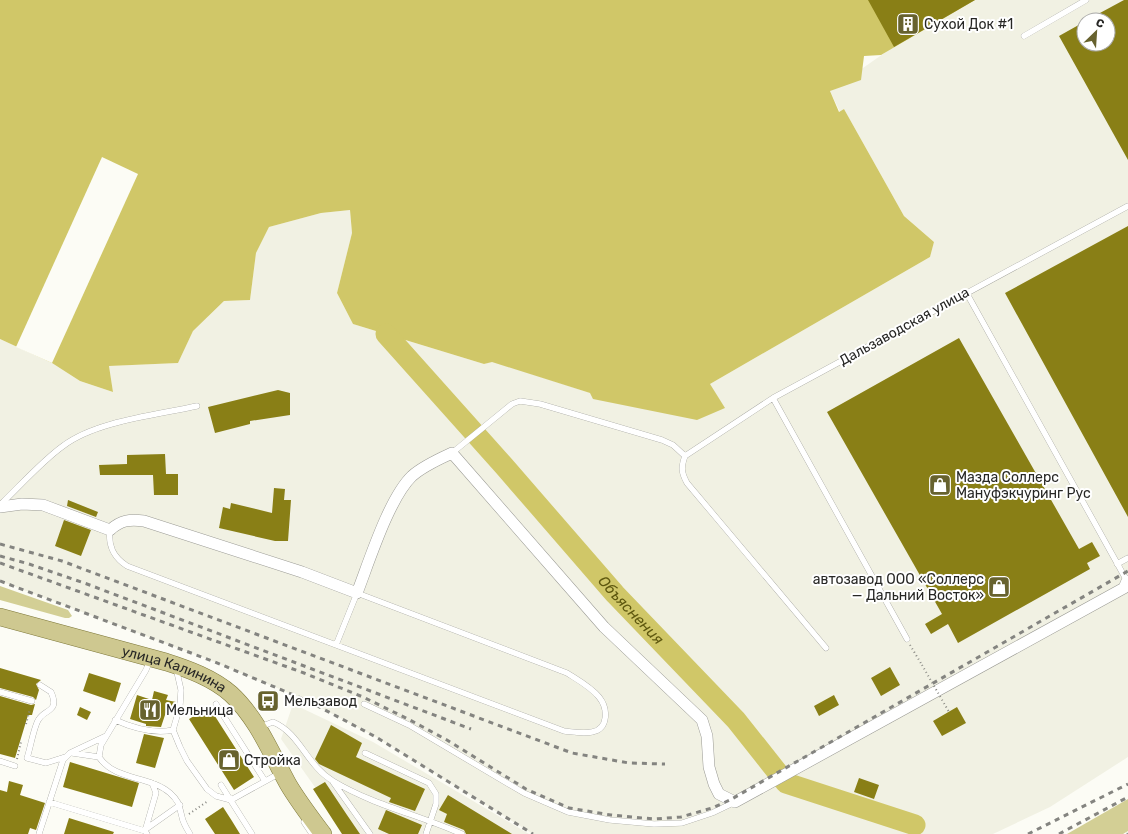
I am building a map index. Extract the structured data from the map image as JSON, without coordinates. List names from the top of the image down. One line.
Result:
{"streets":{"main road":["улица Калинина"],"lane":["Дальзаводская улица"]},"water":["Объяснения"],"places":{"building":["Сухой Док #1"],"shop":["Мазда Соллерс Мануфэкчуринг Рус","автозавод ООО «Соллерс — Дальний Восток»","Стройка"],"bus stop":["Мельзавод"],"restaurant":["Мельница"]},"north":"top right"}
